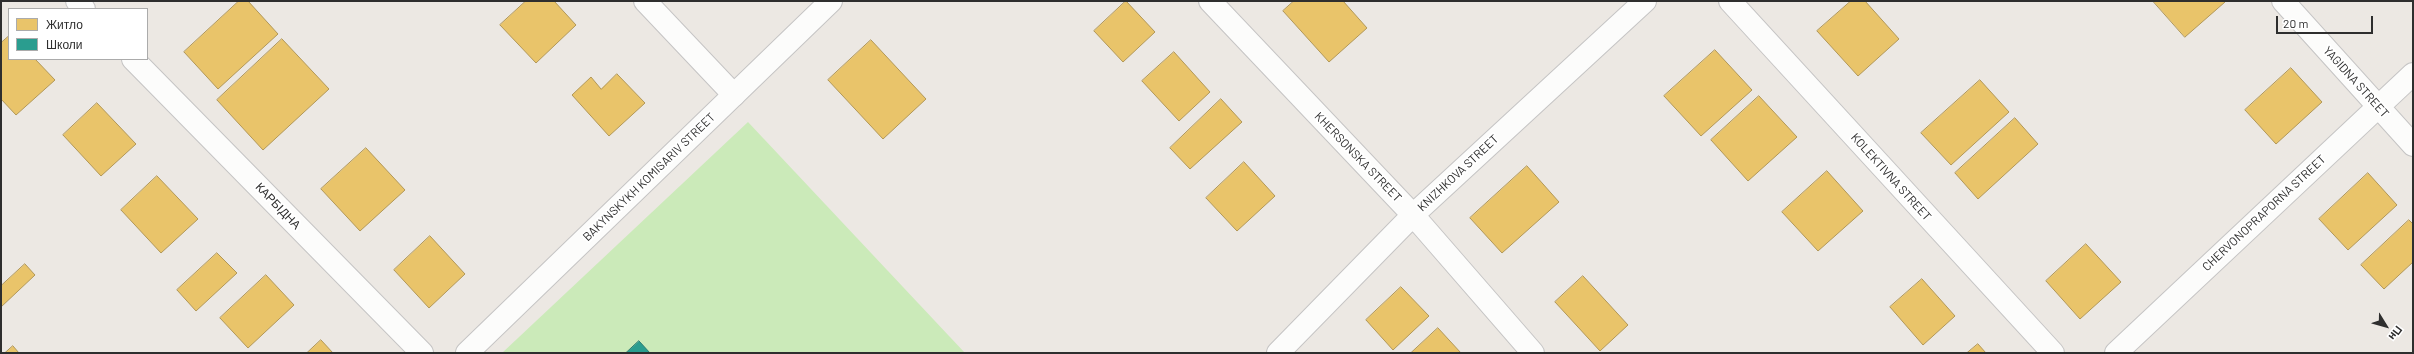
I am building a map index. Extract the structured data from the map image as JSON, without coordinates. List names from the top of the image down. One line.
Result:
{"streets":{"street":["YAGIDNA STREET","KHERSONSKA STREET","KNIZHKOVA STREET","BAKYNSKYKH KOMISARIV STREET","KOLEKTIVNA STREET","КАРБІДНА","CHERVONOPRAPORNA STREET"]},"crossings":[["YAGIDNA STREET","CHERVONOPRAPORNA STREET"],["KHERSONSKA STREET","KNIZHKOVA STREET"]],"legend":["Житло","Школи"],"scale_bar":"20 m","north":"bottom right"}
